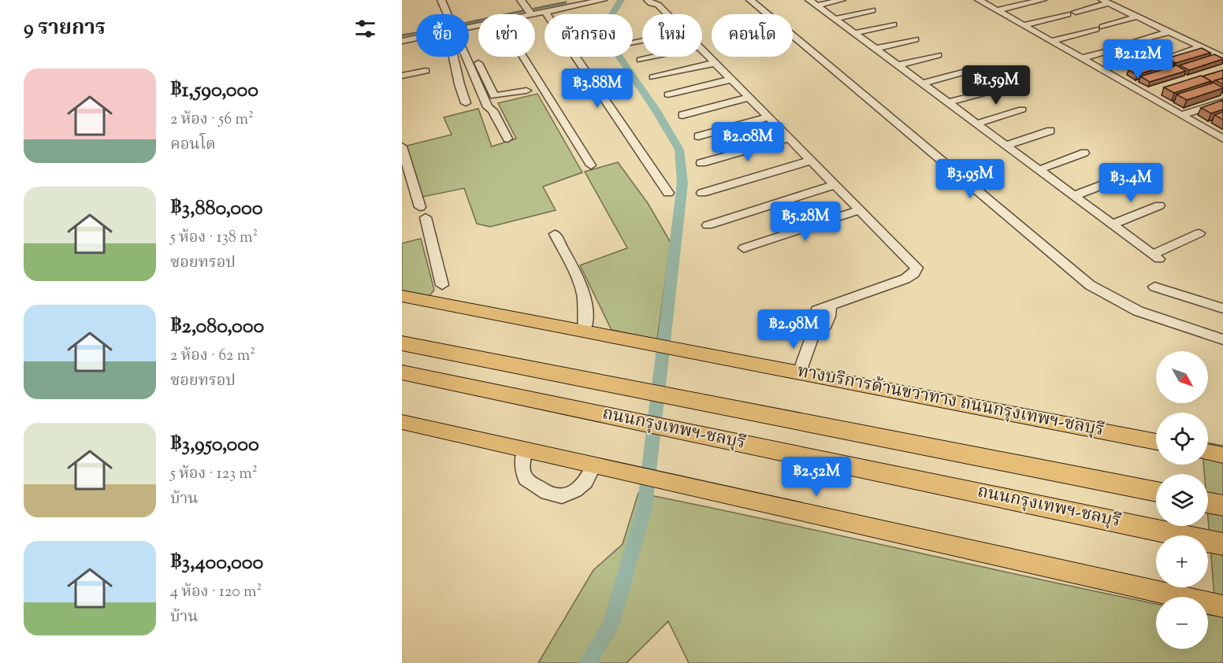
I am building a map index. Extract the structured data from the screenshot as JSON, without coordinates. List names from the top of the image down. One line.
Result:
{"streets":{"highway":["ถนนกรุงเทพฯ-ชลบุรี"],"main road":["ทางบริการด้านขวาทาง ถนนกรุงเทพฯ-ชลบุรี"]},"north":"bottom right","page":{"heading":"9 รายการ","chip":["ซื้อ","เช่า","ตัวกรอง","ใหม่","คอนโด"],"price":["฿2.12M","฿1.59M","฿3.88M","฿2.08M","฿3.95M","฿3.4M","฿5.28M","฿2.98M","฿2.52M"],"list":[{"name":"฿1,590,000","note":"2 ห้อง · 56 m² · คอนโด"},{"name":"฿3,880,000","note":"5 ห้อง · 138 m² · ซอยทรอป"},{"name":"฿2,080,000","note":"2 ห้อง · 62 m² · ซอยทรอป"},{"name":"฿3,950,000","note":"5 ห้อง · 123 m² · บ้าน"},{"name":"฿3,400,000","note":"4 ห้อง · 120 m² · บ้าน"}],"map_buttons":["+","−"]}}
